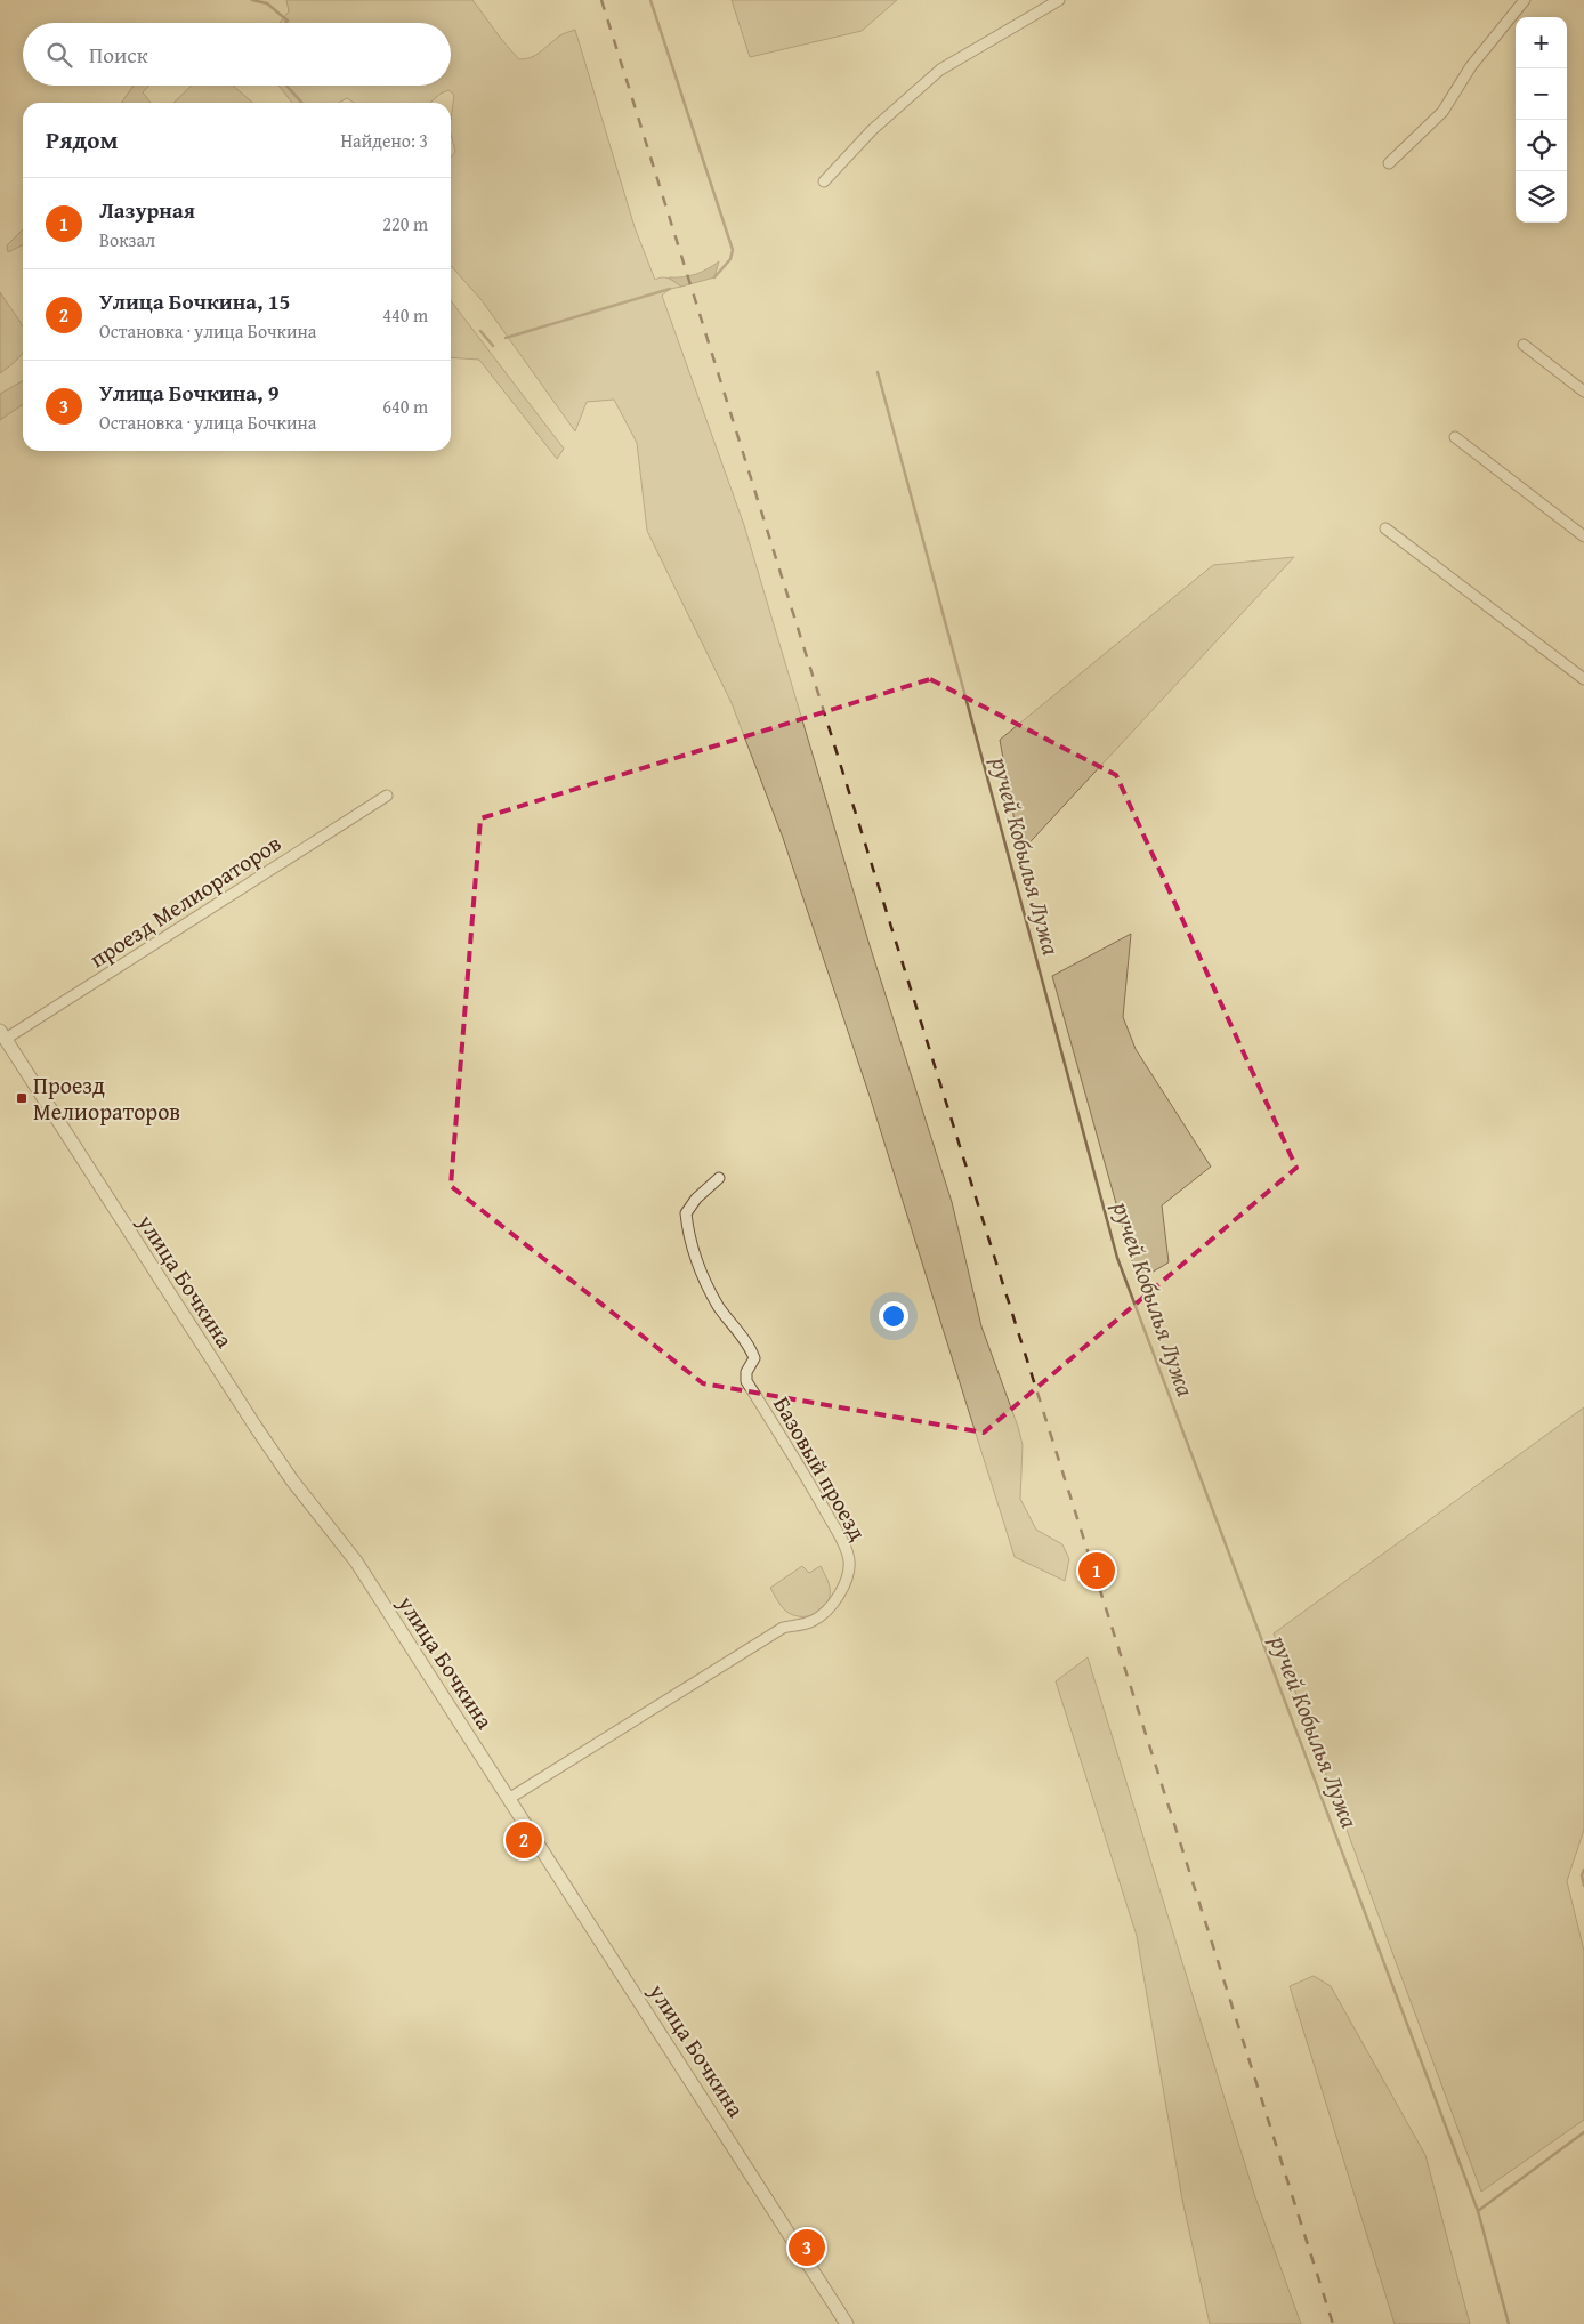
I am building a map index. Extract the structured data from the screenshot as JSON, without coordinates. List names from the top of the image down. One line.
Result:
{"streets":{"street":["проезд Мелиораторов","улица Бочкина","Базовый проезд"]},"crossings":[["проезд Мелиораторов","улица Бочкина"],["улица Бочкина","Базовый проезд"]],"water":["ручей Кобылья Лужа"],"places":{"transit":["Проезд Мелиораторов"]},"page":{"map_buttons":["+","−"],"search":"Поиск","heading":["Рядом","Найдено: 3"],"list":[{"mark":"1","name":"Лазурная","note":"Вокзал","value":"220 m"},{"mark":"2","name":"Улица Бочкина, 15","note":"Остановка · улица Бочкина","value":"440 m"},{"mark":"3","name":"Улица Бочкина, 9","note":"Остановка · улица Бочкина","value":"640 m"}],"pins":["1","2","3"]}}
